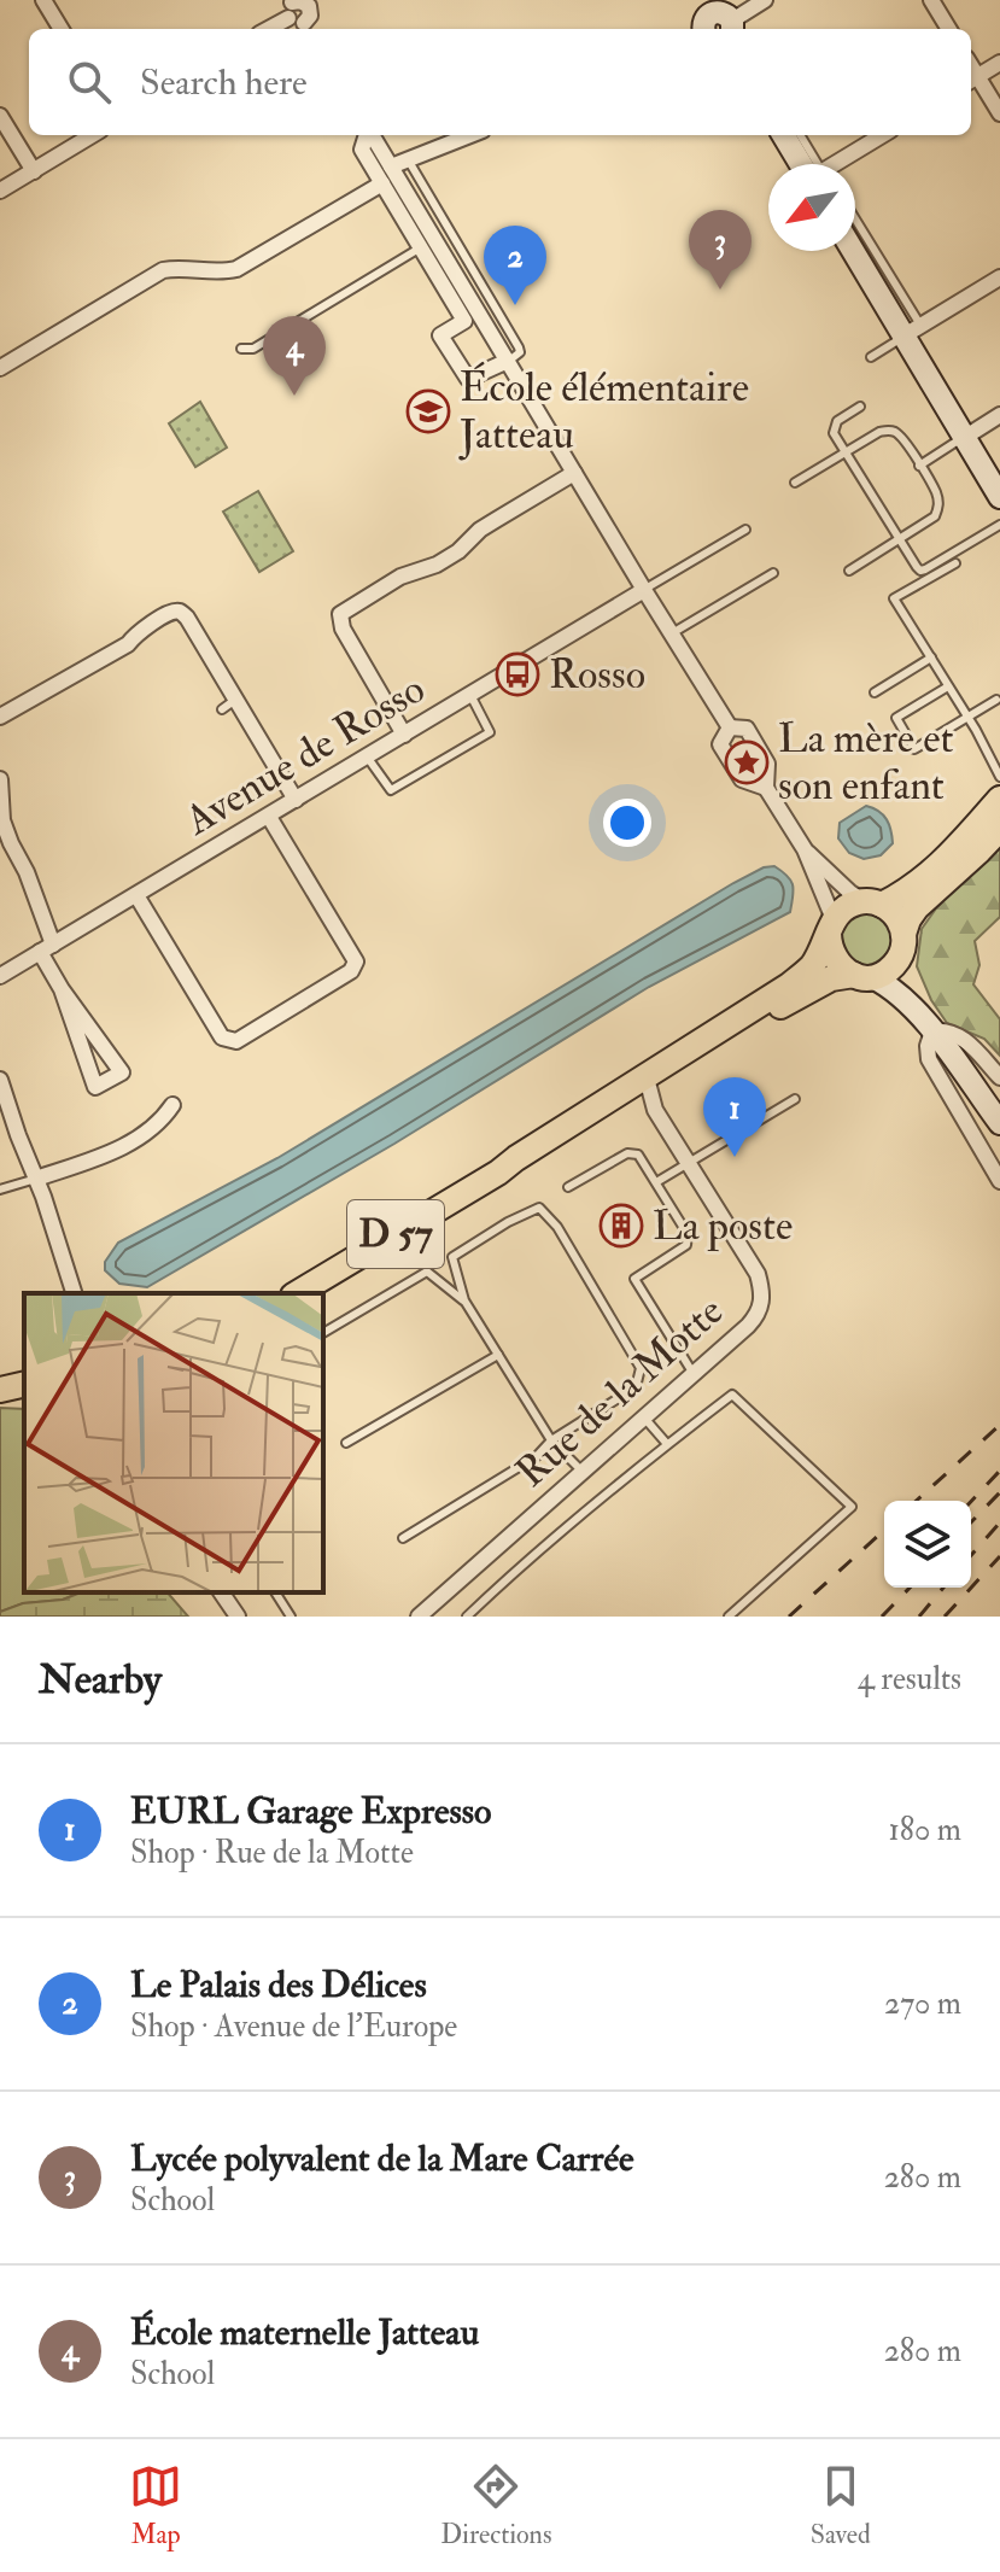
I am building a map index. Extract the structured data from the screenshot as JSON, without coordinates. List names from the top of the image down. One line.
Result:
{"streets":{"main road":["D 57"],"street":["Avenue de Rosso","Rue de la Motte"]},"crossings":[["D 57","Rue de la Motte"]],"places":{"school or university":["École élémentaire Jatteau"],"bus stop":["Rosso"],"place":["La mère et son enfant"],"building":["La poste"]},"north":"bottom left","page":{"search":"Search here","pins":["3","2","4","1"],"heading":["Nearby","4 results"],"list":[{"mark":"1","name":"EURL Garage Expresso","note":"Shop · Rue de la Motte","value":"180 m"},{"mark":"2","name":"Le Palais des Délices","note":"Shop · Avenue de l'Europe","value":"270 m"},{"mark":"3","name":"Lycée polyvalent de la Mare Carrée","note":"School","value":"280 m"},{"mark":"4","name":"École maternelle Jatteau","note":"School","value":"280 m"}],"nav":["Map","Directions","Saved"]}}
